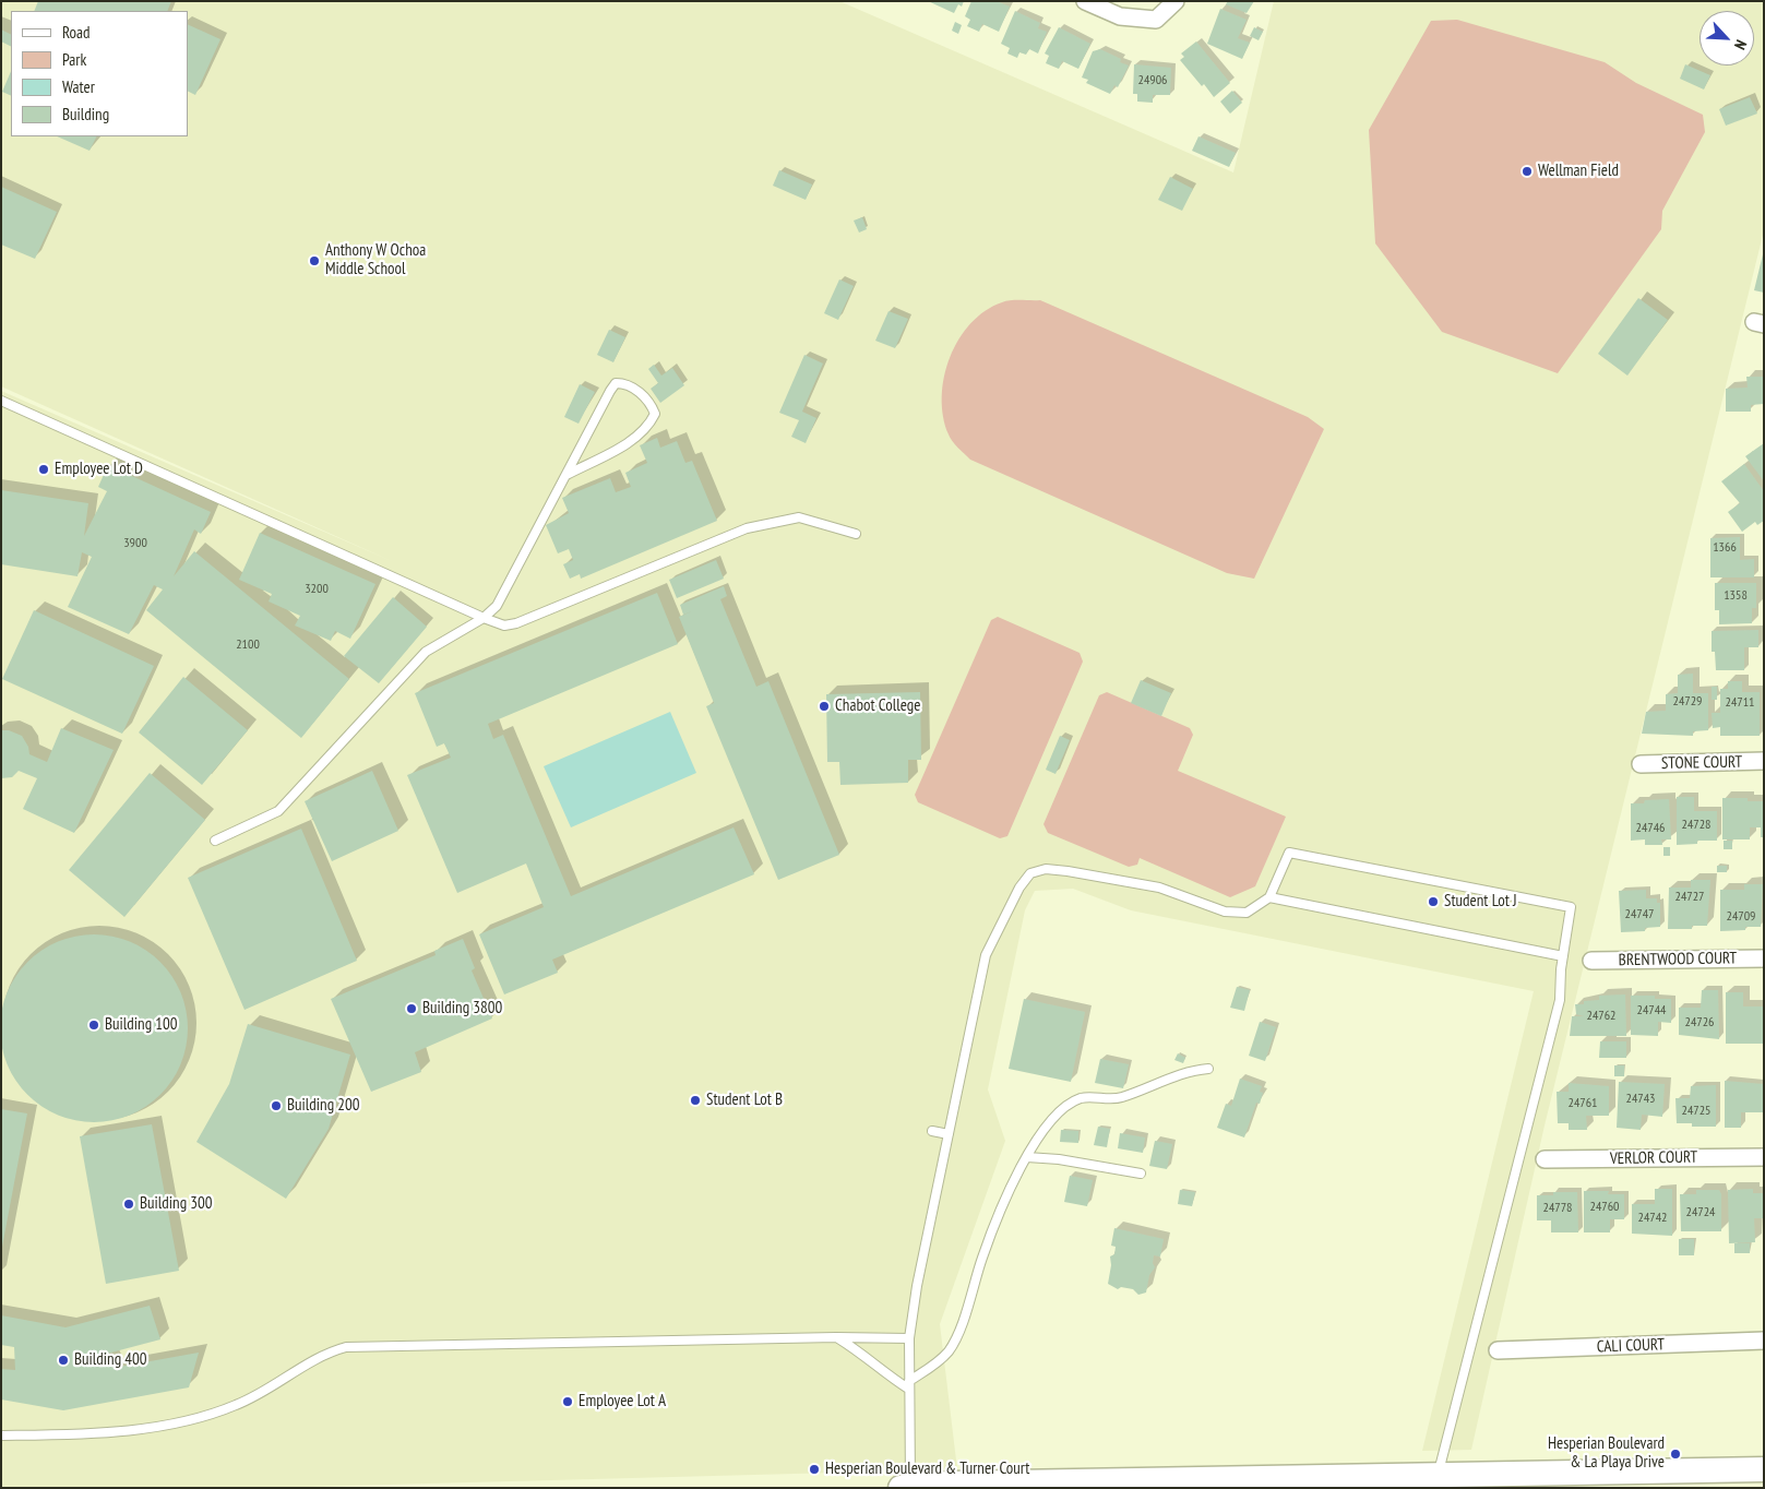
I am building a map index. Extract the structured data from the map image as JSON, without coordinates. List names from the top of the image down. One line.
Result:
{"streets":{"street":["STONE COURT","BRENTWOOD COURT","VERLOR COURT","CALI COURT"]},"places":["Wellman Field","Anthony W Ochoa Middle School","Employee Lot D","Chabot College","Student Lot J","Building 3800","Building 100","Student Lot B","Building 200","Building 300","Building 400","Employee Lot A","Hesperian Boulevard & La Playa Drive","Hesperian Boulevard & Turner Court"],"house_numbers":["24906","3900","1366","3200","1358","2100","24729","24711","24728","24746","24727","24747","24709","24744","24762","24726","24743","24761","24725","24760","24778","24724","24742"],"legend":["Road","Park","Water","Building"],"north":"bottom right"}
